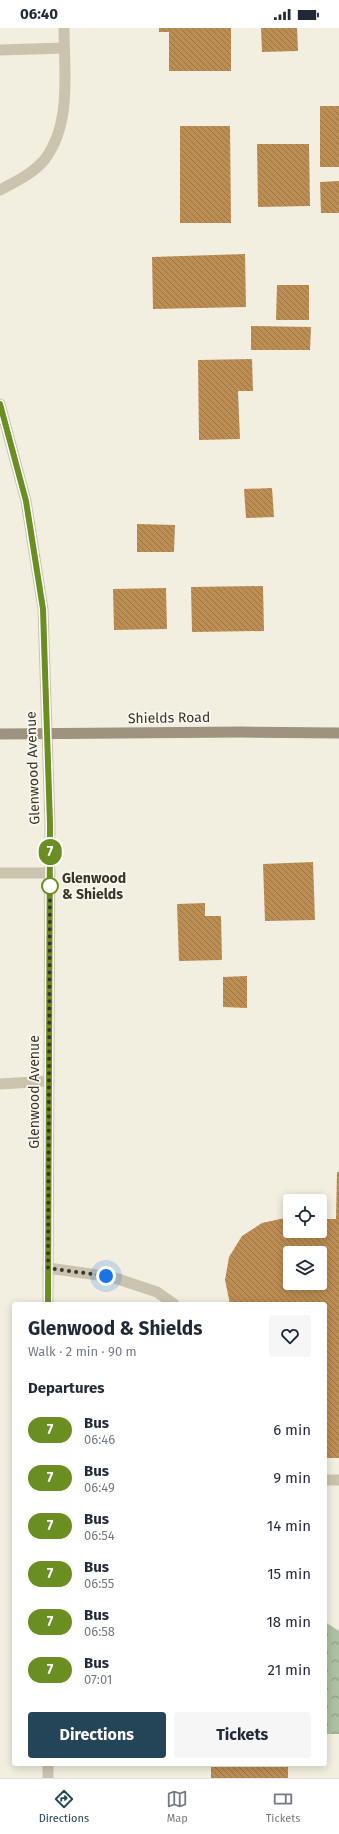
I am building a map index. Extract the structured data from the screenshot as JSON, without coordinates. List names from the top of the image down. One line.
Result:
{"streets":{"main road":["Shields Road"],"street":["Glenwood Avenue"]},"crossings":[["Shields Road","Glenwood Avenue"]],"places":["Glenwood & Shields"],"lines":["bus line 7"],"page":{"status":"06:40","on_map":"7","heading":[["Glenwood & Shields","Walk · 2 min · 90 m"],"Departures"],"list":[{"mark":"7","name":"Bus","note":"06:46","value":"6 min"},{"mark":"7","name":"Bus","note":"06:49","value":"9 min"},{"mark":"7","name":"Bus","note":"06:54","value":"14 min"},{"mark":"7","name":"Bus","note":"06:55","value":"15 min"},{"mark":"7","name":"Bus","note":"06:58","value":"18 min"},{"mark":"7","name":"Bus","note":"07:01","value":"21 min"}],"buttons":["Directions","Tickets"],"tabs":["Directions","Map","Tickets"]}}
